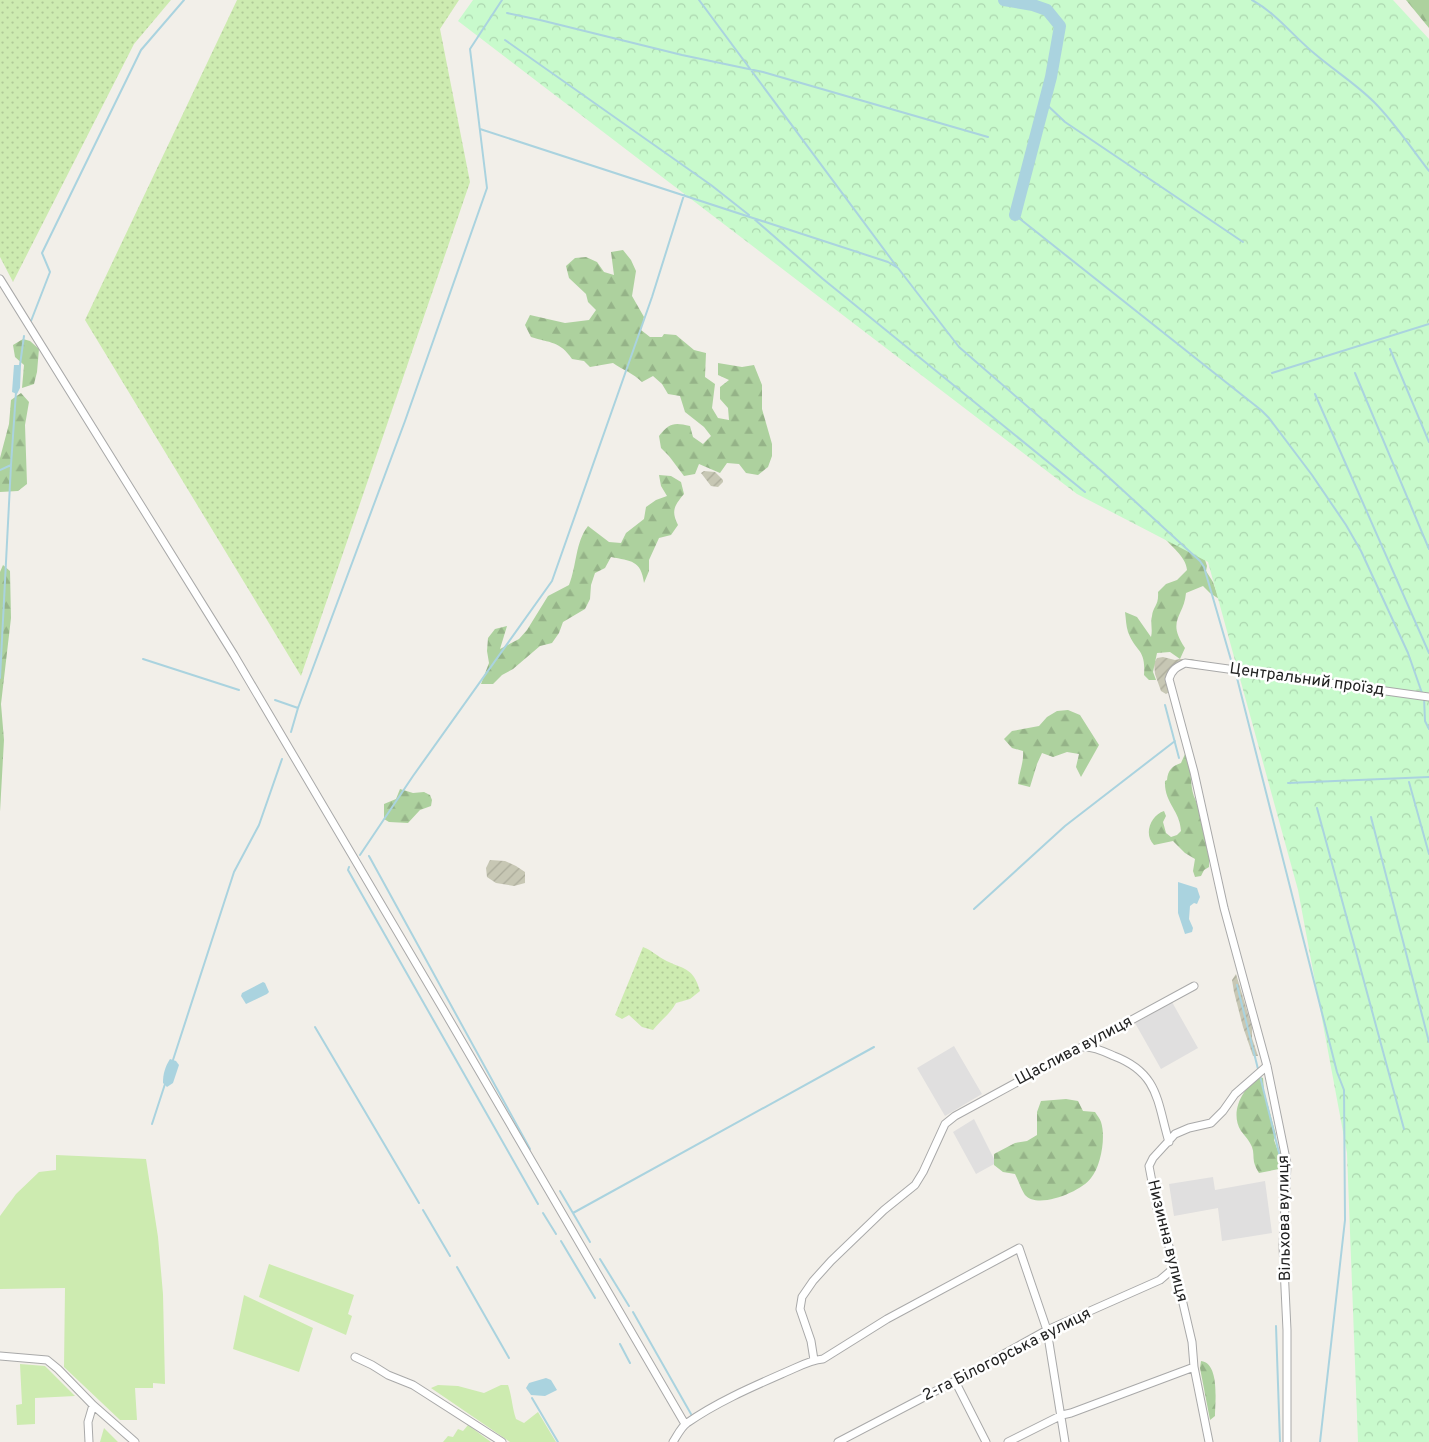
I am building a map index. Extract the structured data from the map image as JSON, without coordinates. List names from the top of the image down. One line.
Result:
{"streets":{"street":["Центральний проїзд","Щаслива вулиця","Вільхова вулиця","Низинна вулиця","2-га Білогорська вулиця"]},"crossings":[["Центральний проїзд","Вільхова вулиця"],["Вільхова вулиця","Низинна вулиця"],["Низинна вулиця","2-га Білогорська вулиця"]]}
